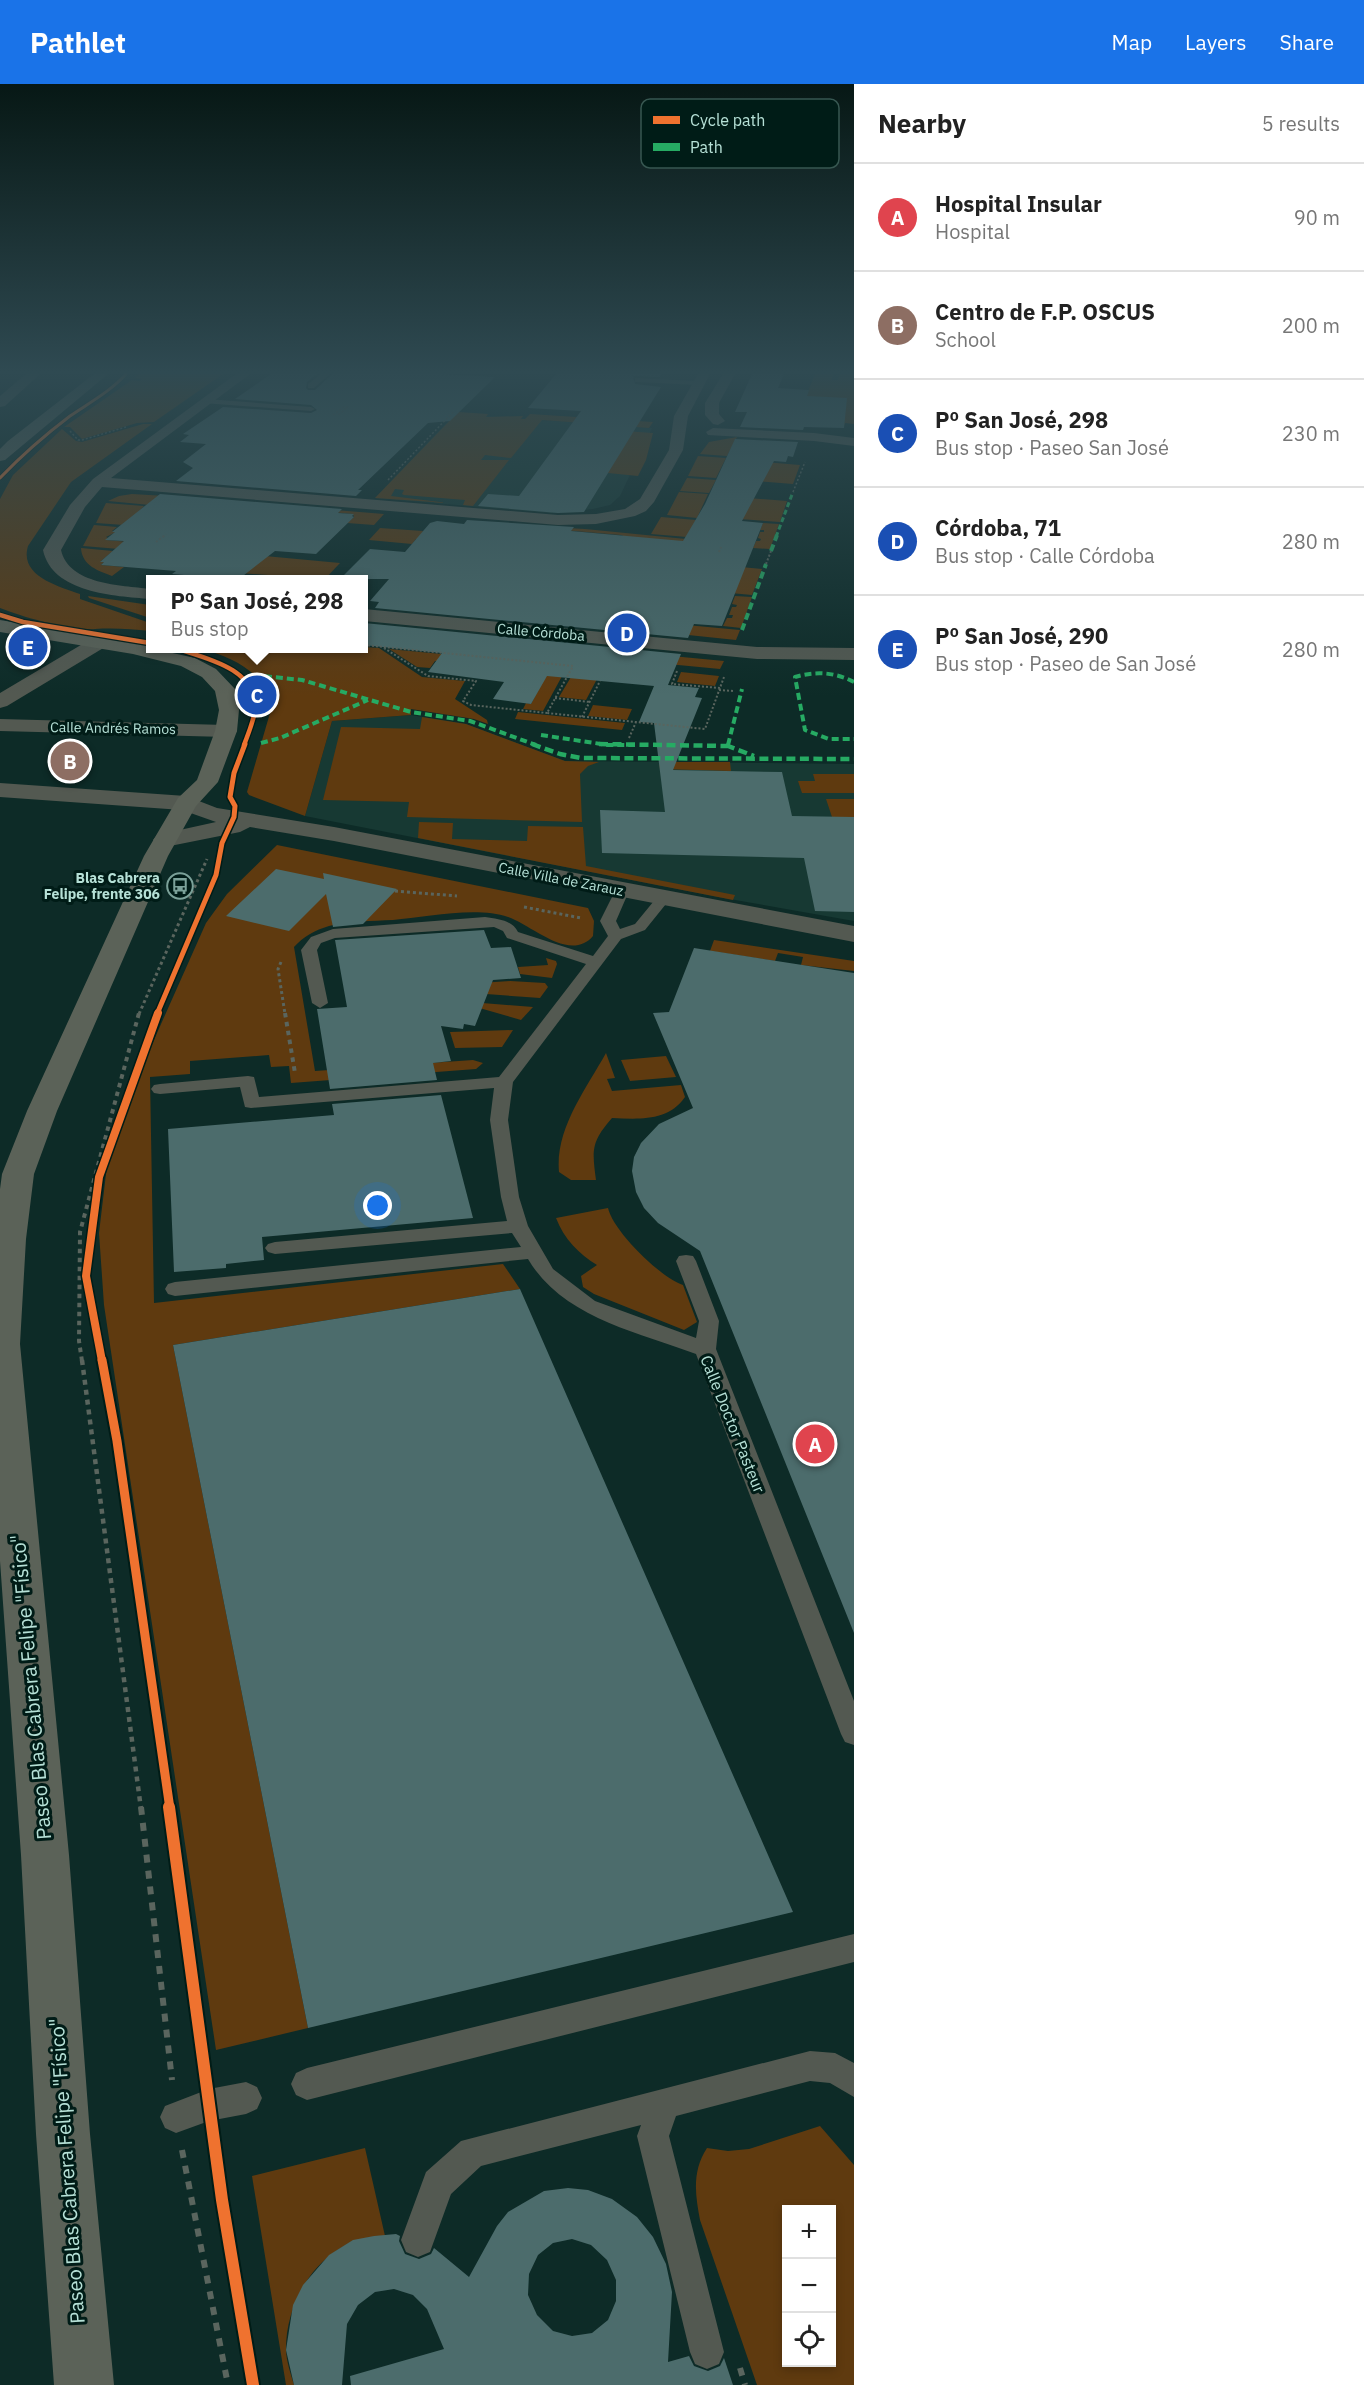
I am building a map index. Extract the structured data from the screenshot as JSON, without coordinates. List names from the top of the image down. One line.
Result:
{"streets":{"street":["Calle Córdoba","Calle Andrés Ramos","Calle Villa de Zarauz","Paseo Blas Cabrera Felipe \"Físico\""],"lane":["Calle Doctor Pasteur"]},"crossings":[["Calle Villa de Zarauz","Paseo Blas Cabrera Felipe \"Físico\""]],"places":{"bus stop":["Blas Cabrera Felipe, frente 306"]},"legend":["Cycle path","Path"],"page":{"header":"Pathlet","nav":["Map","Layers","Share"],"heading":["Nearby","5 results"],"list":[{"mark":"A","name":"Hospital Insular","note":"Hospital","value":"90 m"},{"mark":"B","name":"Centro de F.P. OSCUS","note":"School","value":"200 m"},{"mark":"C","name":"Pº San José, 298","note":"Bus stop · Paseo San José","value":"230 m"},{"mark":"D","name":"Córdoba, 71","note":"Bus stop · Calle Córdoba","value":"280 m"},{"mark":"E","name":"Pº San José, 290","note":"Bus stop · Paseo de San José","value":"280 m"}],"popup":["Pº San José, 298","Bus stop"],"pins":["D","E","C","B","A"],"map_buttons":["+","−"]}}
